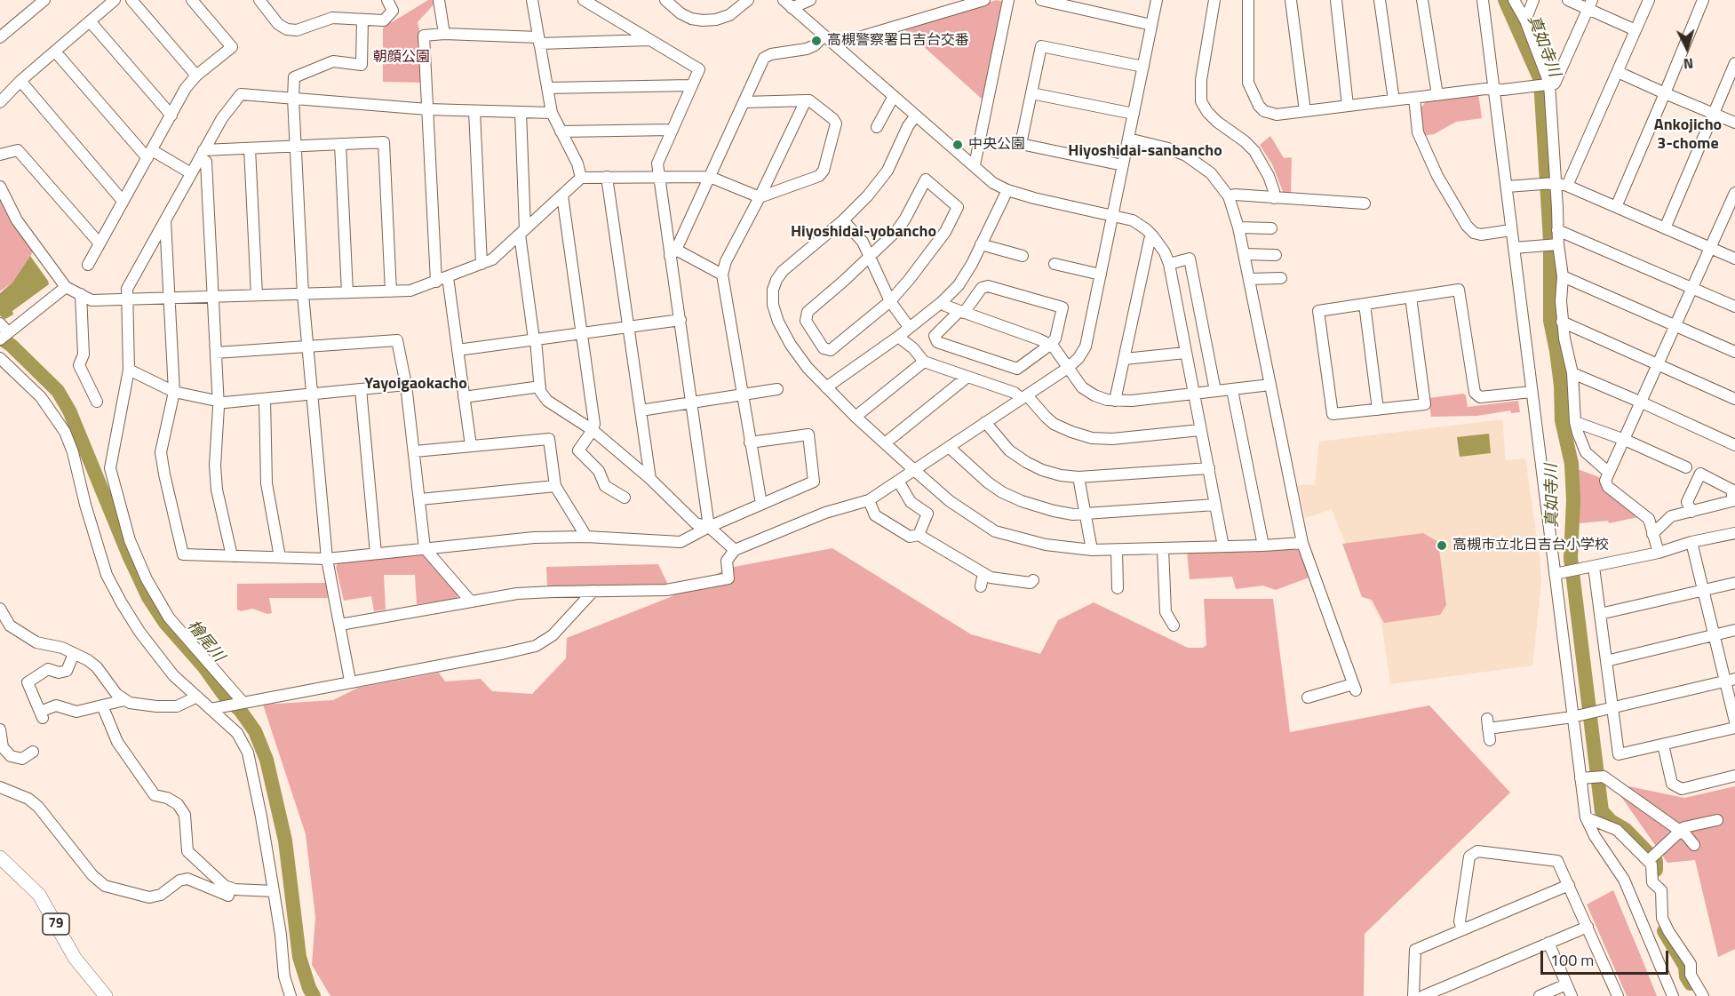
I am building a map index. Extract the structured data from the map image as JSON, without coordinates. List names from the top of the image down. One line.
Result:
{"streets":{"main road":["79"]},"districts":["Ankojicho 3-chome","Hiyoshidai-sanbancho","Hiyoshidai-yobancho","Yayoigaokacho"],"water":["真如寺川","檜尾川"],"parks":["朝顔公園"],"places":["高槻警察署日吉台交番","中央公園","高槻市立北日吉台小学校"],"scale_bar":"100 m","north":"bottom"}
